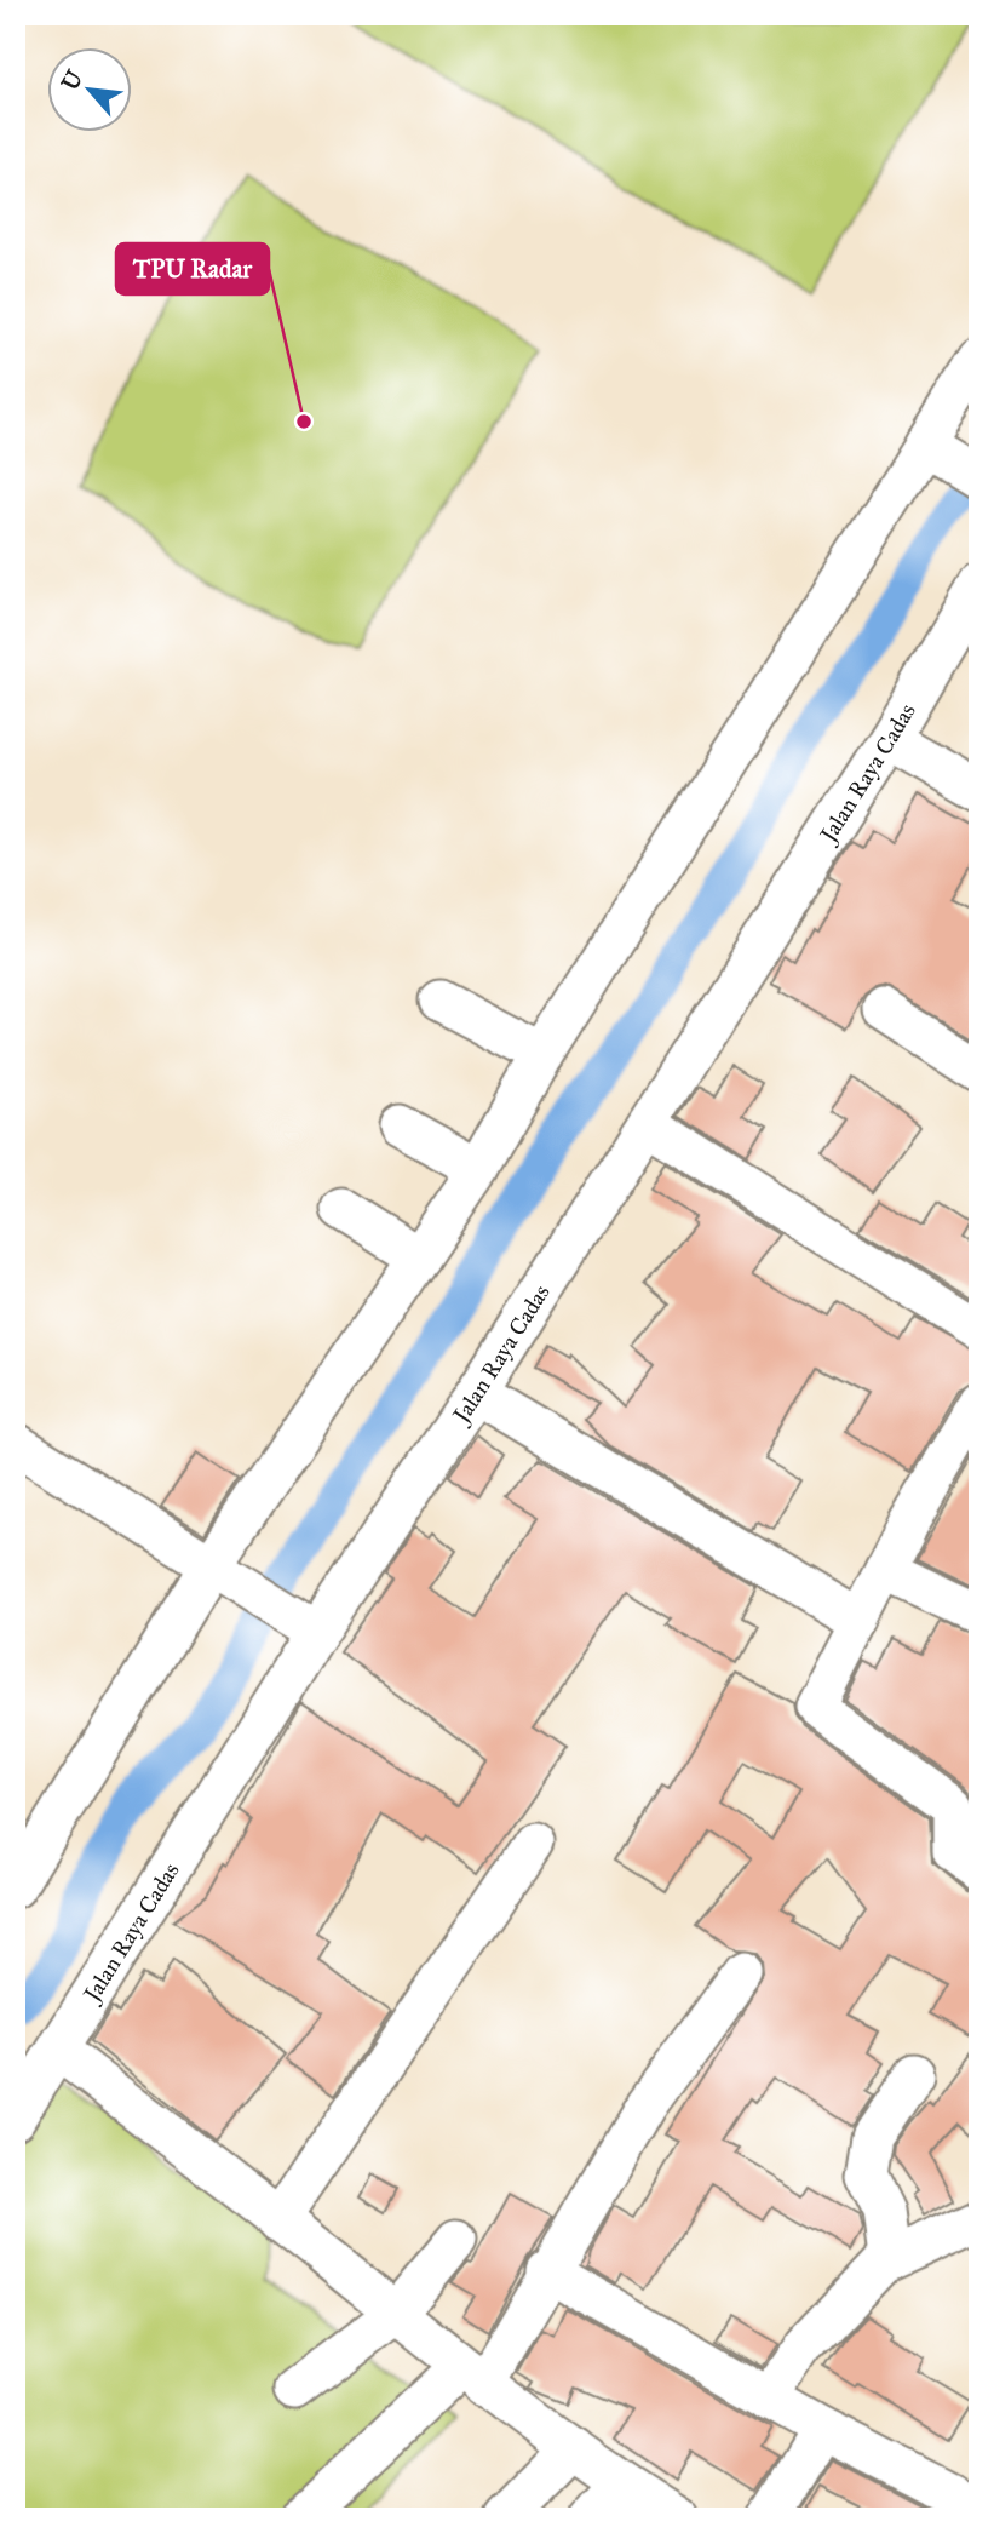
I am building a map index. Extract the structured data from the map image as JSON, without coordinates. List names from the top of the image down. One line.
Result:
{"streets":{"street":["Jalan Raya Cadas"]},"places":["TPU Radar"],"north":"top left"}
